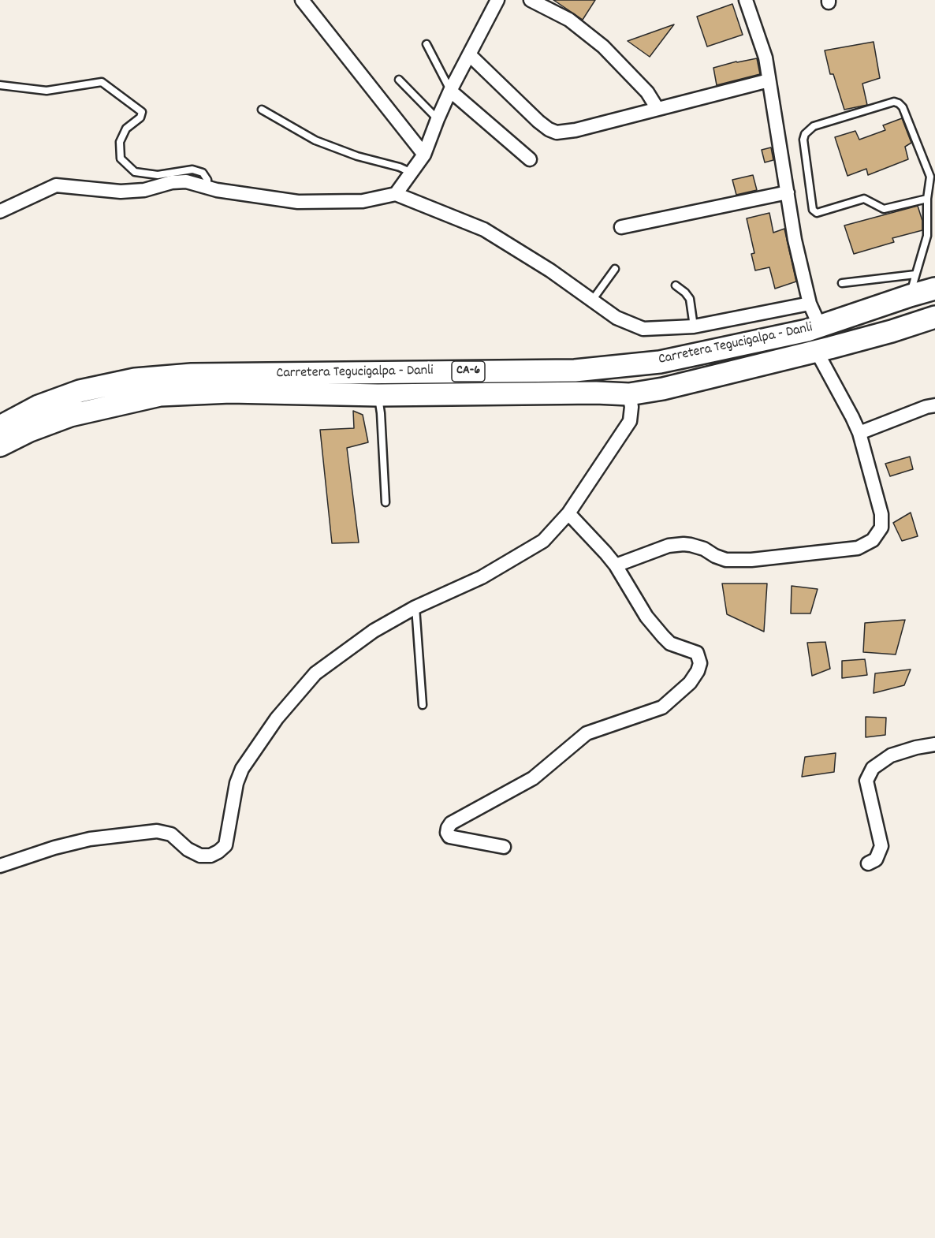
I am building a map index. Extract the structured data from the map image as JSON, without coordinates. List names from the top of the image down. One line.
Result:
{"streets":{"highway":["Carretera Tegucigalpa - Danli","CA-6"]}}
